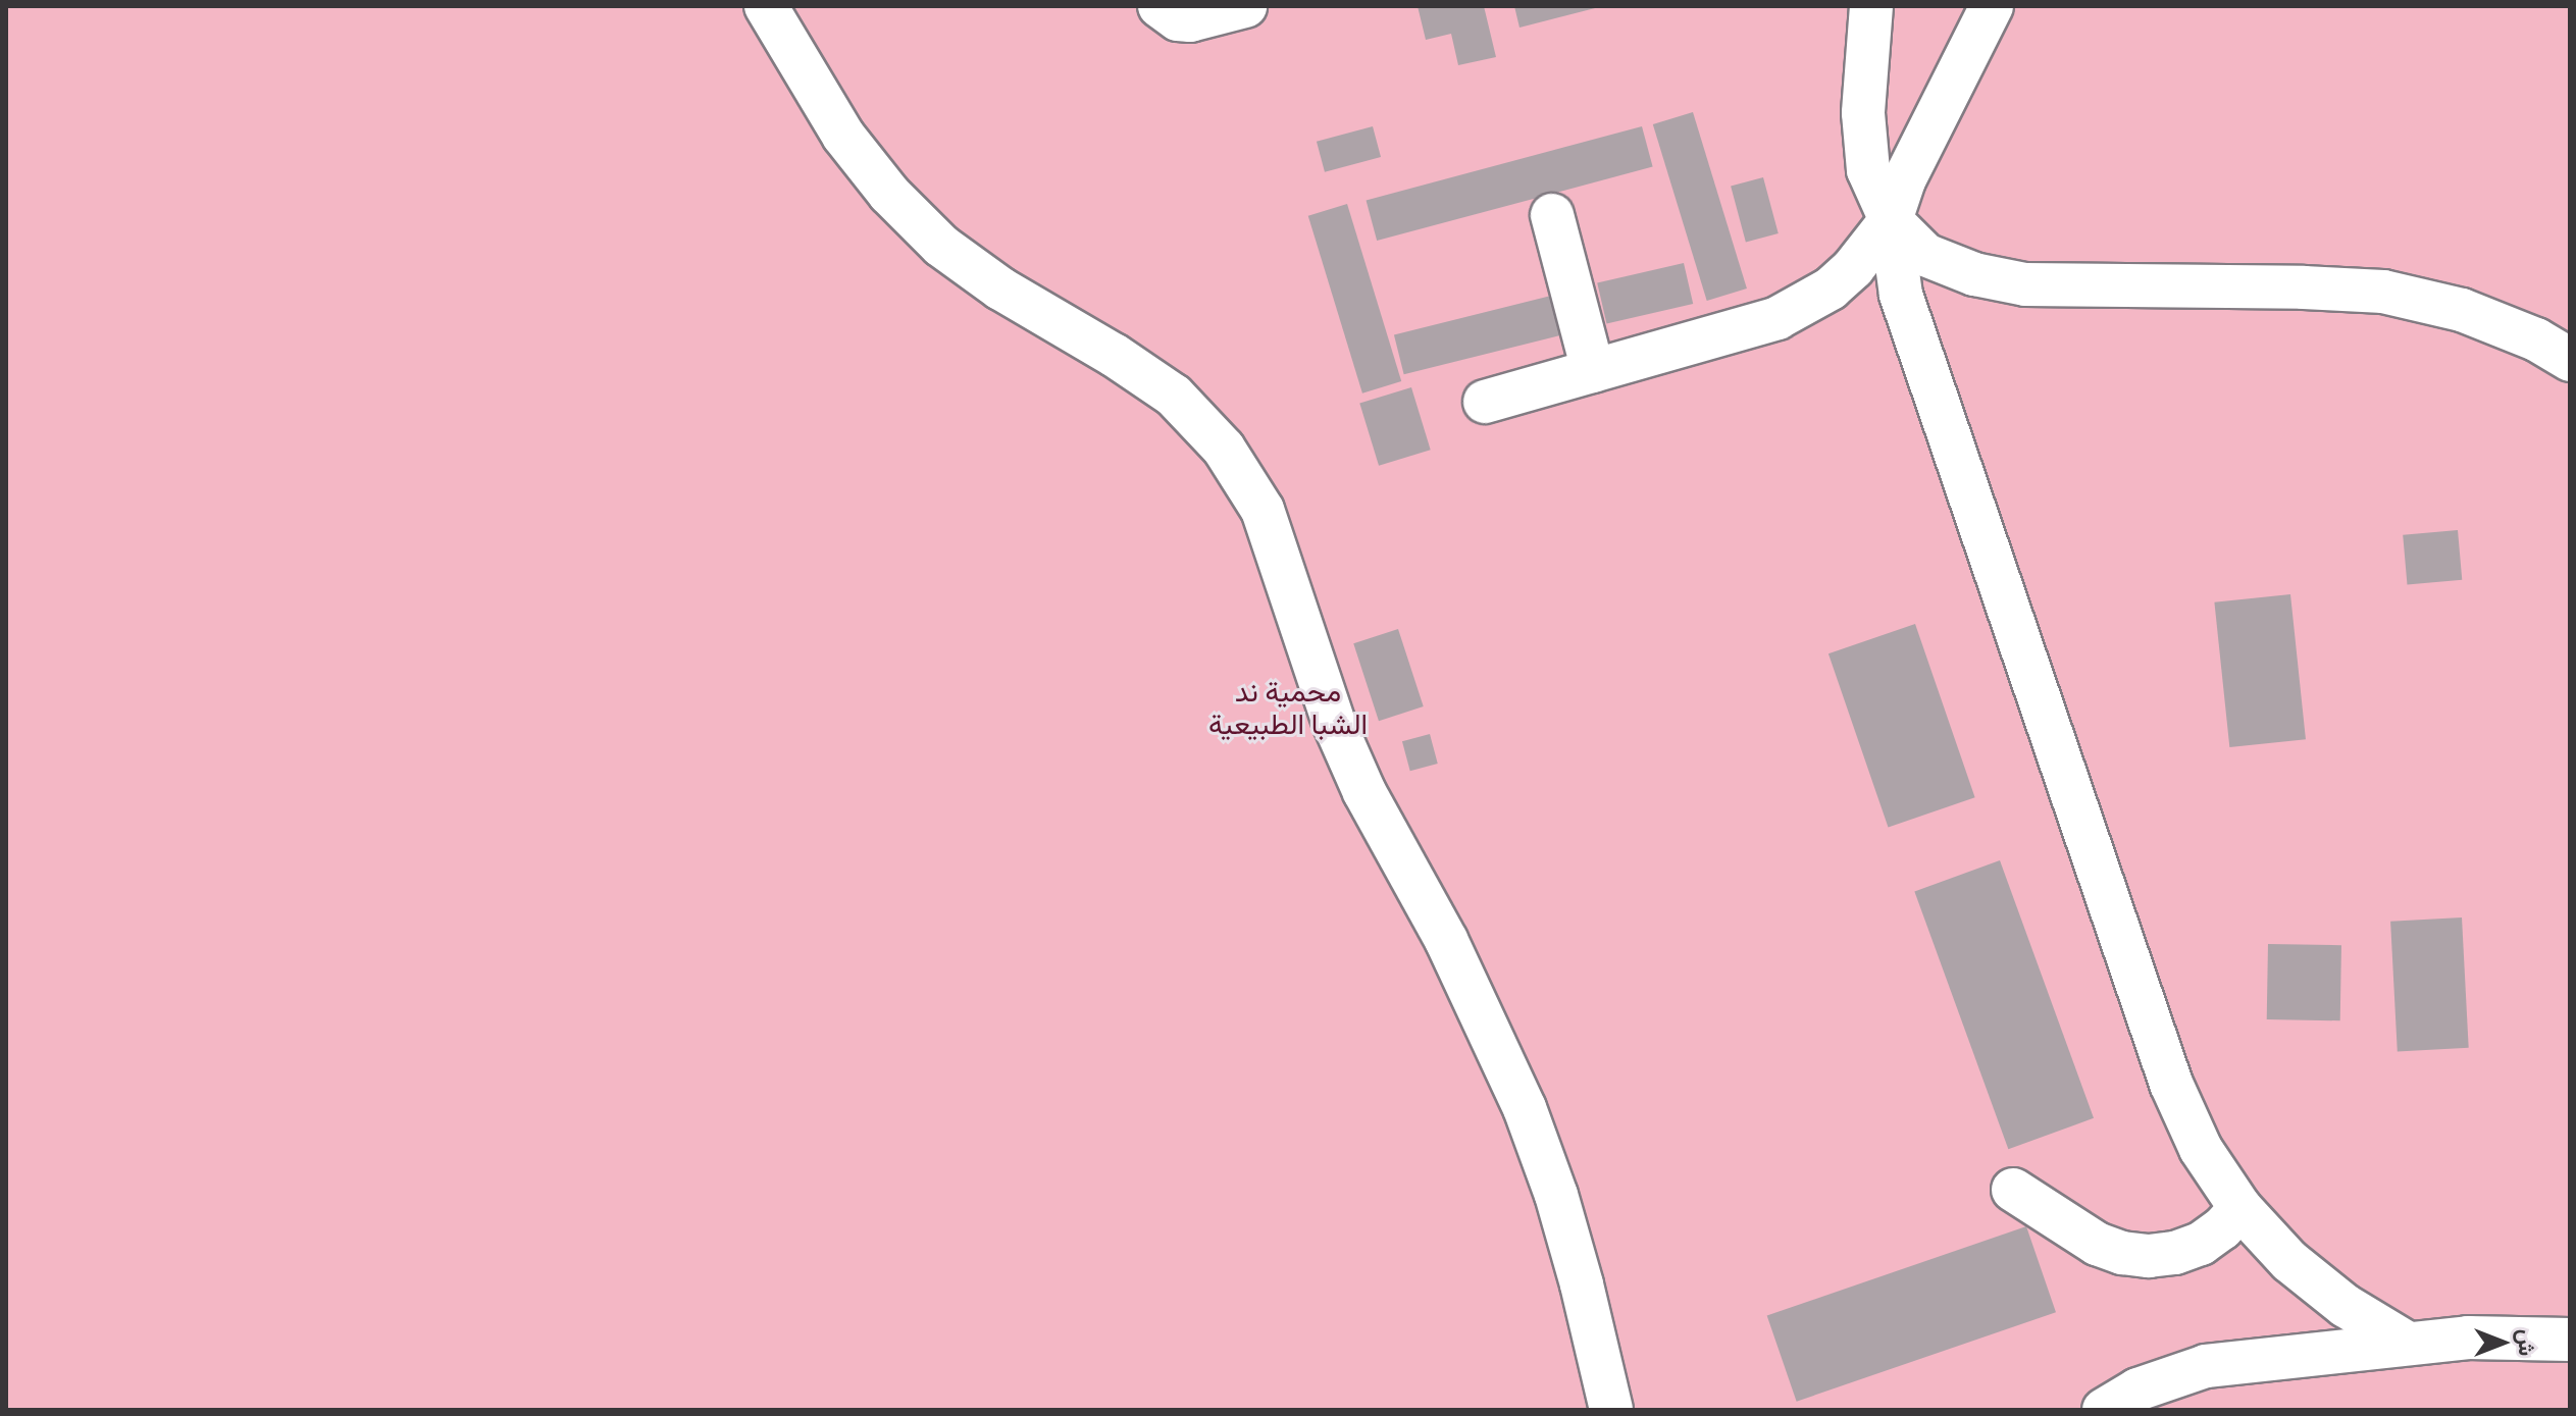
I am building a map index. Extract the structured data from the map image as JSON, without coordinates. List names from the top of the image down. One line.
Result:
{"parks":["محمية ند الشبا الطبيعية"],"north":"right"}
